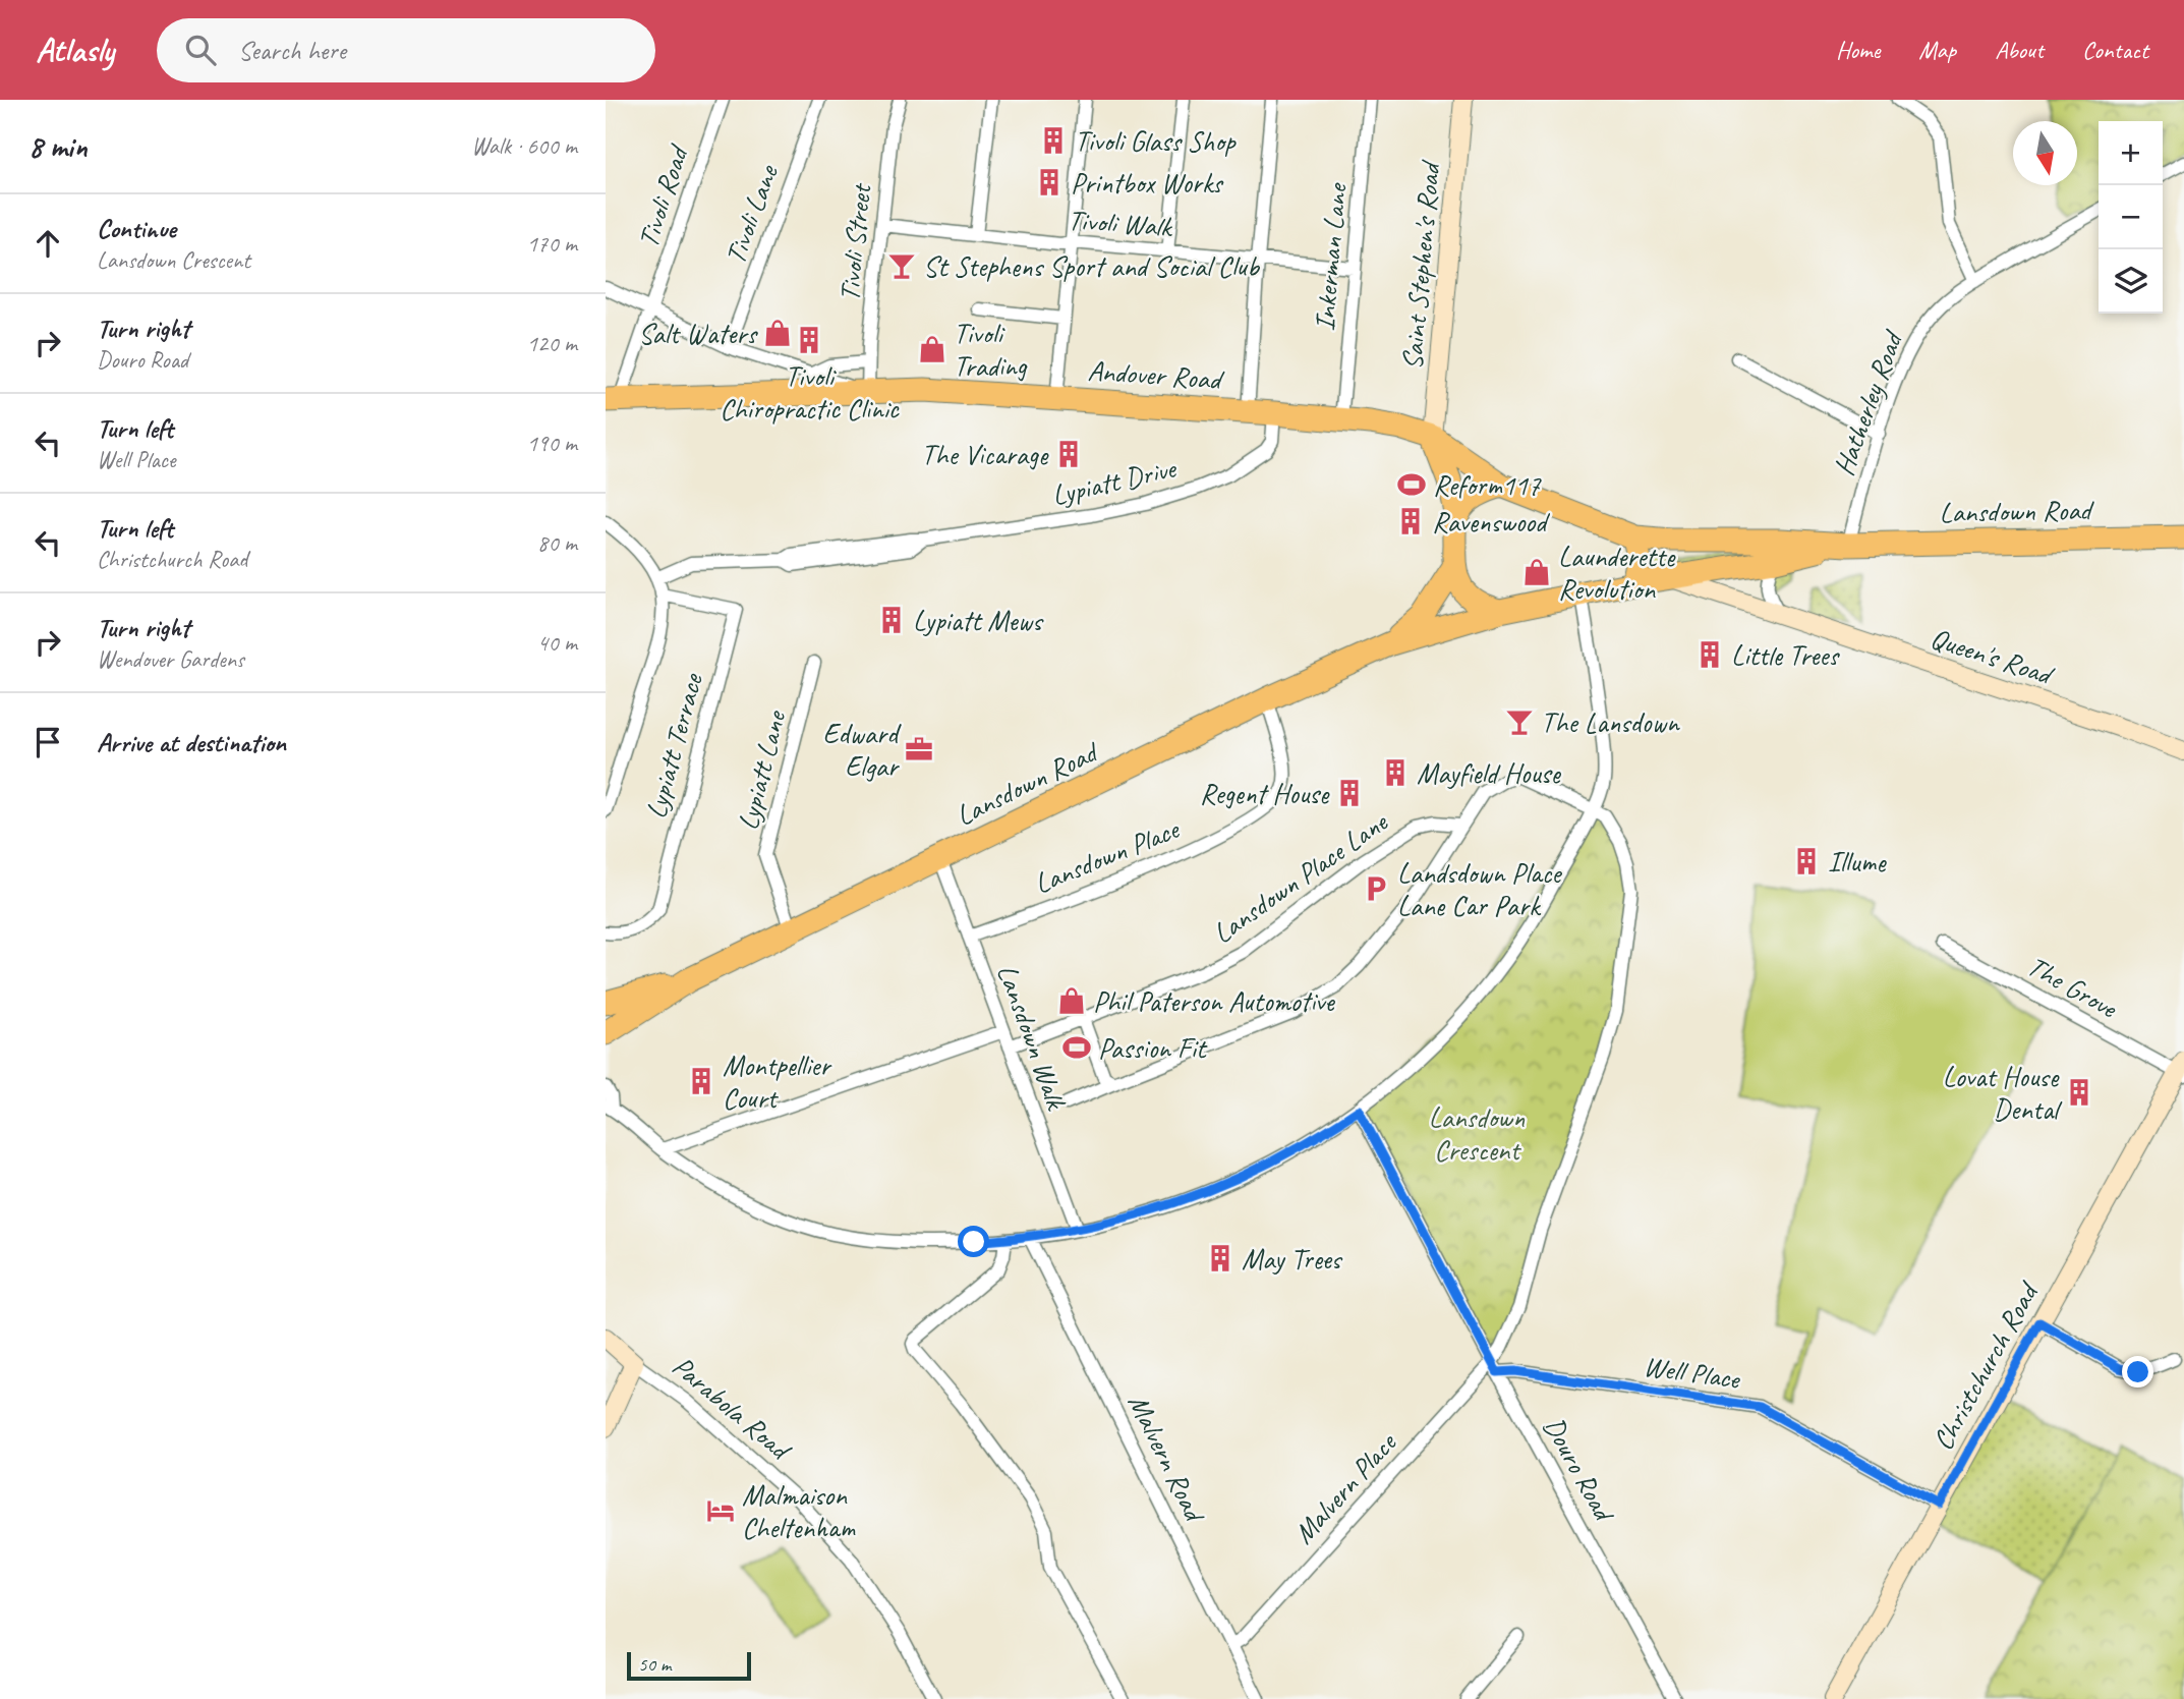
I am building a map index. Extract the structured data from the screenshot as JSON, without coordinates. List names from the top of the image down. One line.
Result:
{"streets":{"highway":["Andover Road","Lansdown Road"],"street":["Tivoli Road","Tivoli Lane","Tivoli Walk","Tivoli Street","Inkerman Lane","Saint Stephen's Road","Hatherley Road","Lypiatt Drive","Queen's Road","Lypiatt Terrace","Lypiatt Lane","Lansdown Place","Lansdown Place Lane","The Grove","Lansdown Walk","Christchurch Road","Well Place","Parabola Road","Malvern Road","Douro Road","Malvern Place"]},"crossings":[["Tivoli Road","Andover Road"],["Tivoli Lane","Andover Road"],["Tivoli Walk","Tivoli Street"],["Tivoli Walk","Inkerman Lane"],["Tivoli Street","Andover Road"],["Inkerman Lane","Andover Road"],["Saint Stephen's Road","Andover Road"],["Andover Road","Lypiatt Drive"],["Andover Road","Lansdown Road"],["Hatherley Road","Lansdown Road"],["Lansdown Road","Queen's Road"],["Lansdown Road","Lypiatt Lane"],["Lansdown Road","Lansdown Place"],["Lansdown Road","Lansdown Walk"],["Lansdown Place","Lansdown Walk"],["Lansdown Place Lane","Lansdown Walk"],["Lansdown Place Lane","Malvern Place"],["The Grove","Christchurch Road"],["Christchurch Road","Well Place"],["Well Place","Douro Road"],["Well Place","Malvern Place"],["Malvern Road","Malvern Place"],["Douro Road","Malvern Place"]],"parks":["Lansdown Crescent"],"places":{"building":["Tivoli Glass Shop","Printbox Works","Tivoli Chiropractic Clinic","The Vicarage","Ravenswood","Lypiatt Mews","Little Trees","Mayfield House","Regent House","Illume","Montpellier Court","Lovat House Dental","May Trees"],"bar":["St Stephens Sport and Social Club","The Lansdown"],"shop":["Salt Waters","Tivoli Trading","Launderette Revolution","Phil Paterson Automotive"],"sports":["Reform117","Passion Fit"],"office":["Edward Elgar"],"parking":["Landsdown Place Lane Car Park"],"hotel":["Malmaison Cheltenham"]},"scale_bar":"50 m","north":"bottom","page":{"header":"Atlasly","search":"Search here","nav":["Home","Map","About","Contact"],"heading":["8 min","Walk · 600 m"],"map_buttons":["+","−"],"list":[["Continue","Lansdown Crescent","170 m"],["Turn right","Douro Road","120 m"],["Turn left","Well Place","190 m"],["Turn left","Christchurch Road","80 m"],["Turn right","Wendover Gardens","40 m"],"Arrive at destination"],"scale":"50 m"}}
